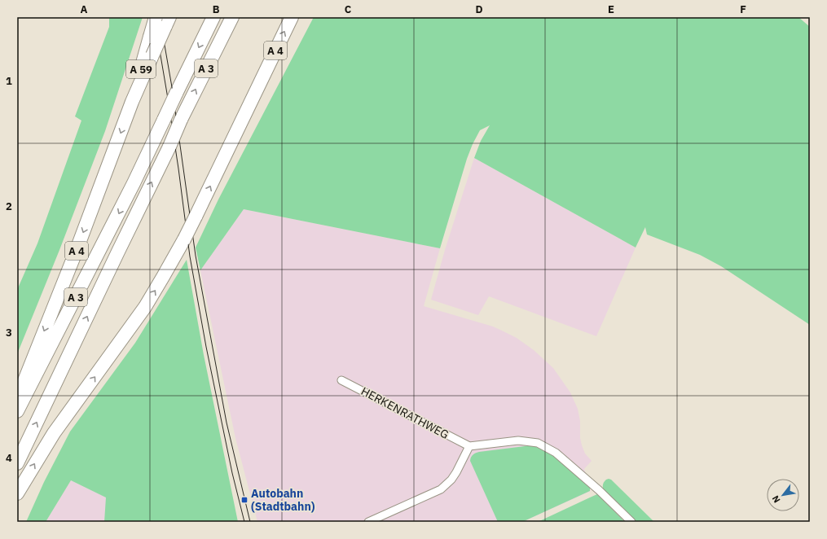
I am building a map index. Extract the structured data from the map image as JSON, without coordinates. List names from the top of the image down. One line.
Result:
{"streets":{"highway":["A 4","A 3","A 59"],"street":["HERKENRATHWEG"]},"crossings":[["A 4","A 59"]],"places":{"transit":["Autobahn (Stadtbahn)"]},"north":"bottom left","grid":{"columns":["A","B","C","D","E","F"],"rows":["1","2","3","4"]}}
